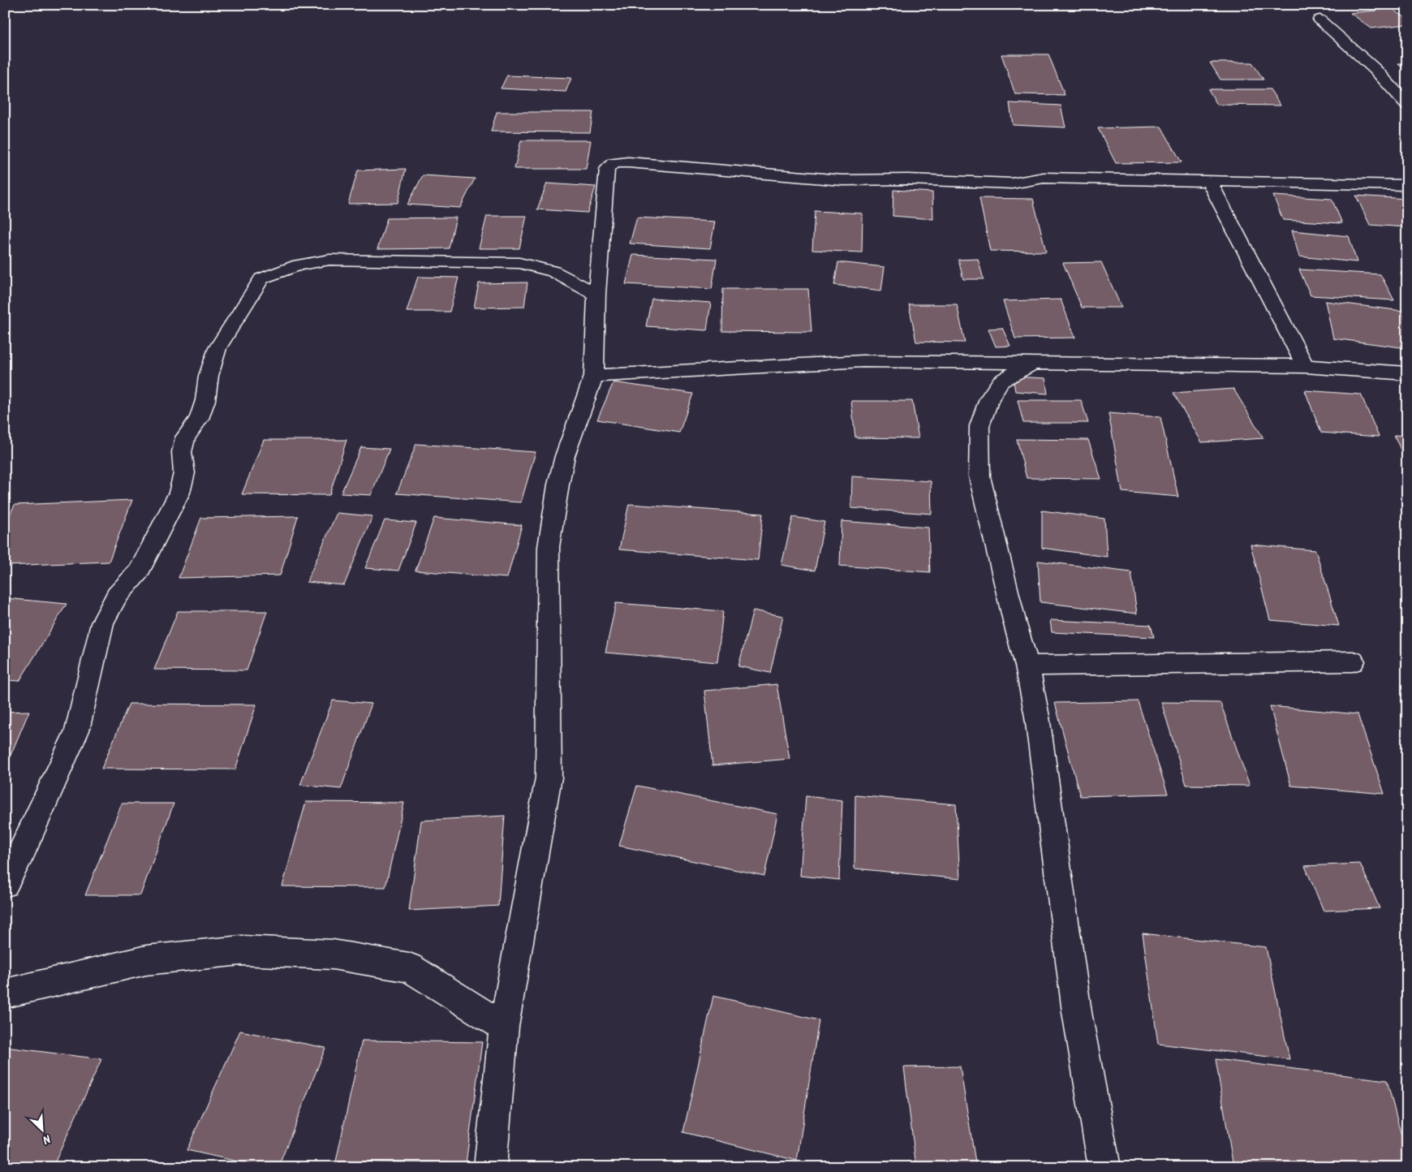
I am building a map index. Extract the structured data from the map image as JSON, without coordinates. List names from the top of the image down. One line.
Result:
{"north":"bottom right"}
